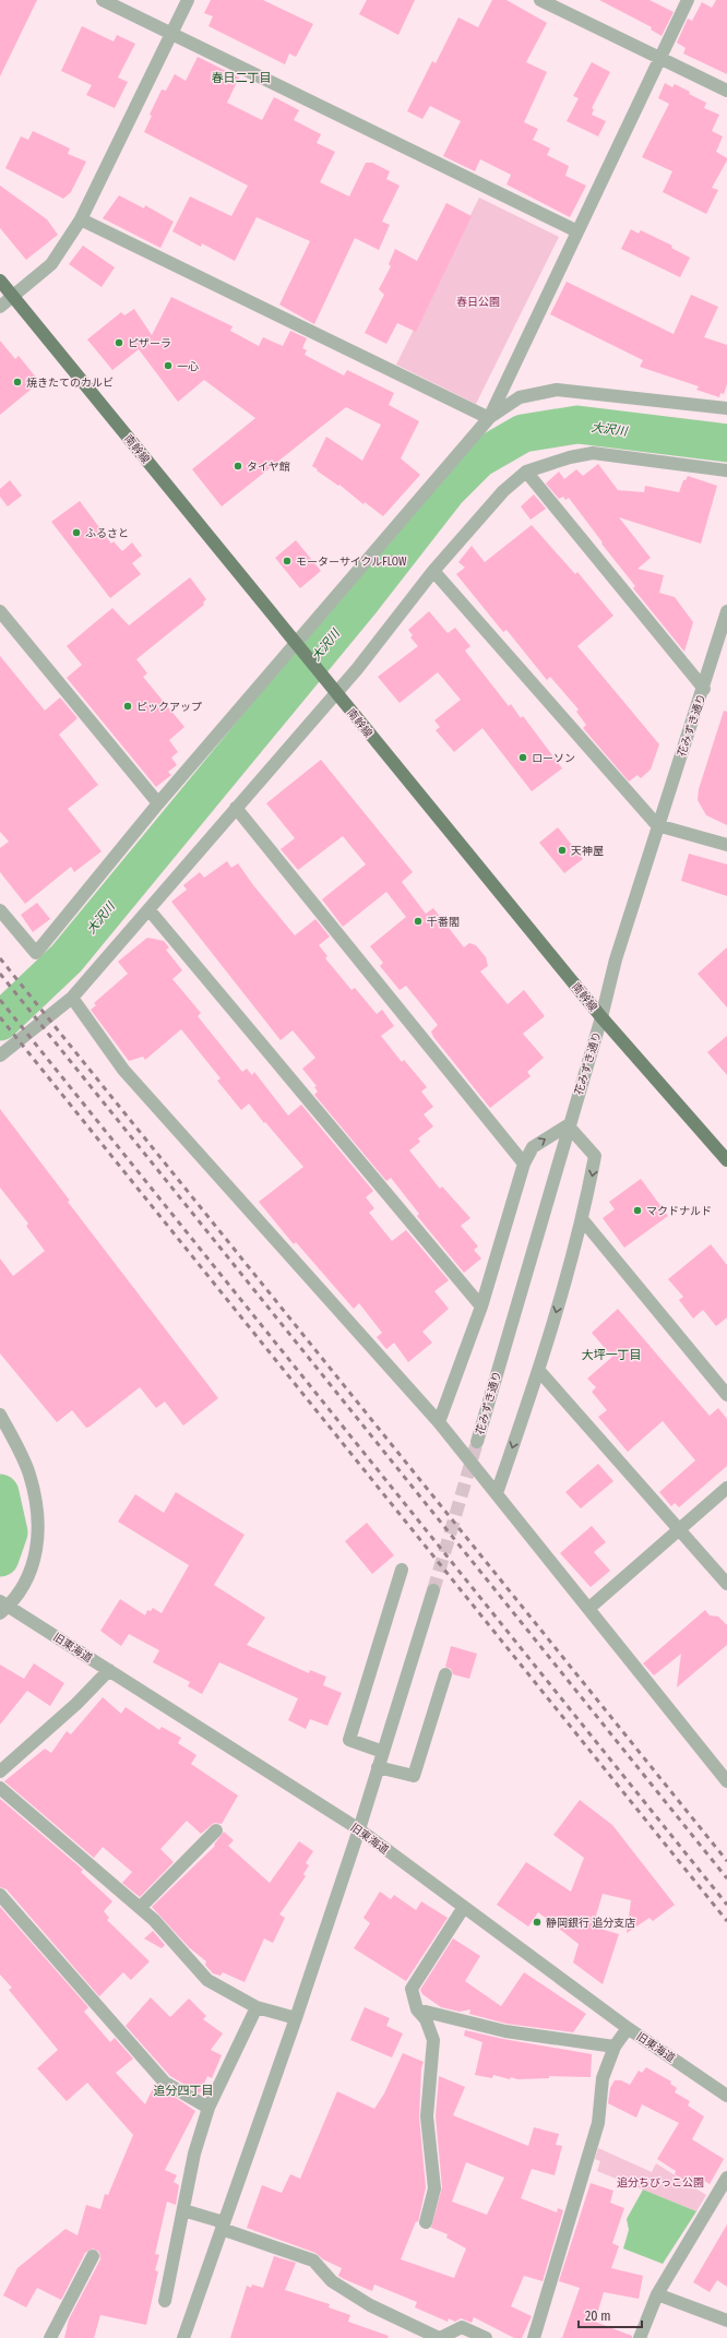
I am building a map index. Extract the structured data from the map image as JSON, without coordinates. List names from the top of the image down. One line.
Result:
{"streets":{"main road":["南幹線"],"street":["花みずき通り","旧東海道"]},"crossings":[["南幹線","花みずき通り"]],"districts":["春日二丁目","大坪一丁目","追分四丁目"],"water":["大沢川"],"parks":["春日公園","追分ちびっこ公園"],"places":["ピザーラ","一心","焼きたてのカルビ","タイヤ館","ふるさと","モーターサイクルFLOW","ピックアップ","ローソン","天神屋","千番閣","マクドナルド","静岡銀行 追分支店"],"scale_bar":"20 m"}
